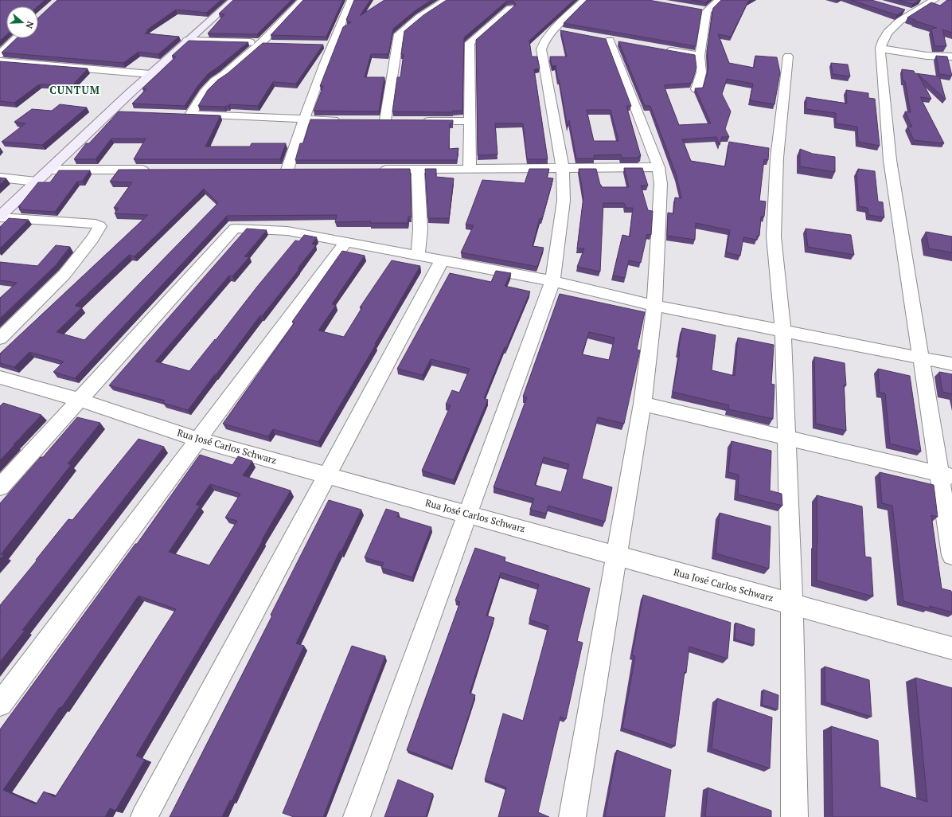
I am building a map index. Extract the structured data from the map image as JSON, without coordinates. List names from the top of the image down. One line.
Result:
{"streets":{"street":["Rua José Carlos Schwarz"]},"districts":["CUNTUM"],"north":"right"}
